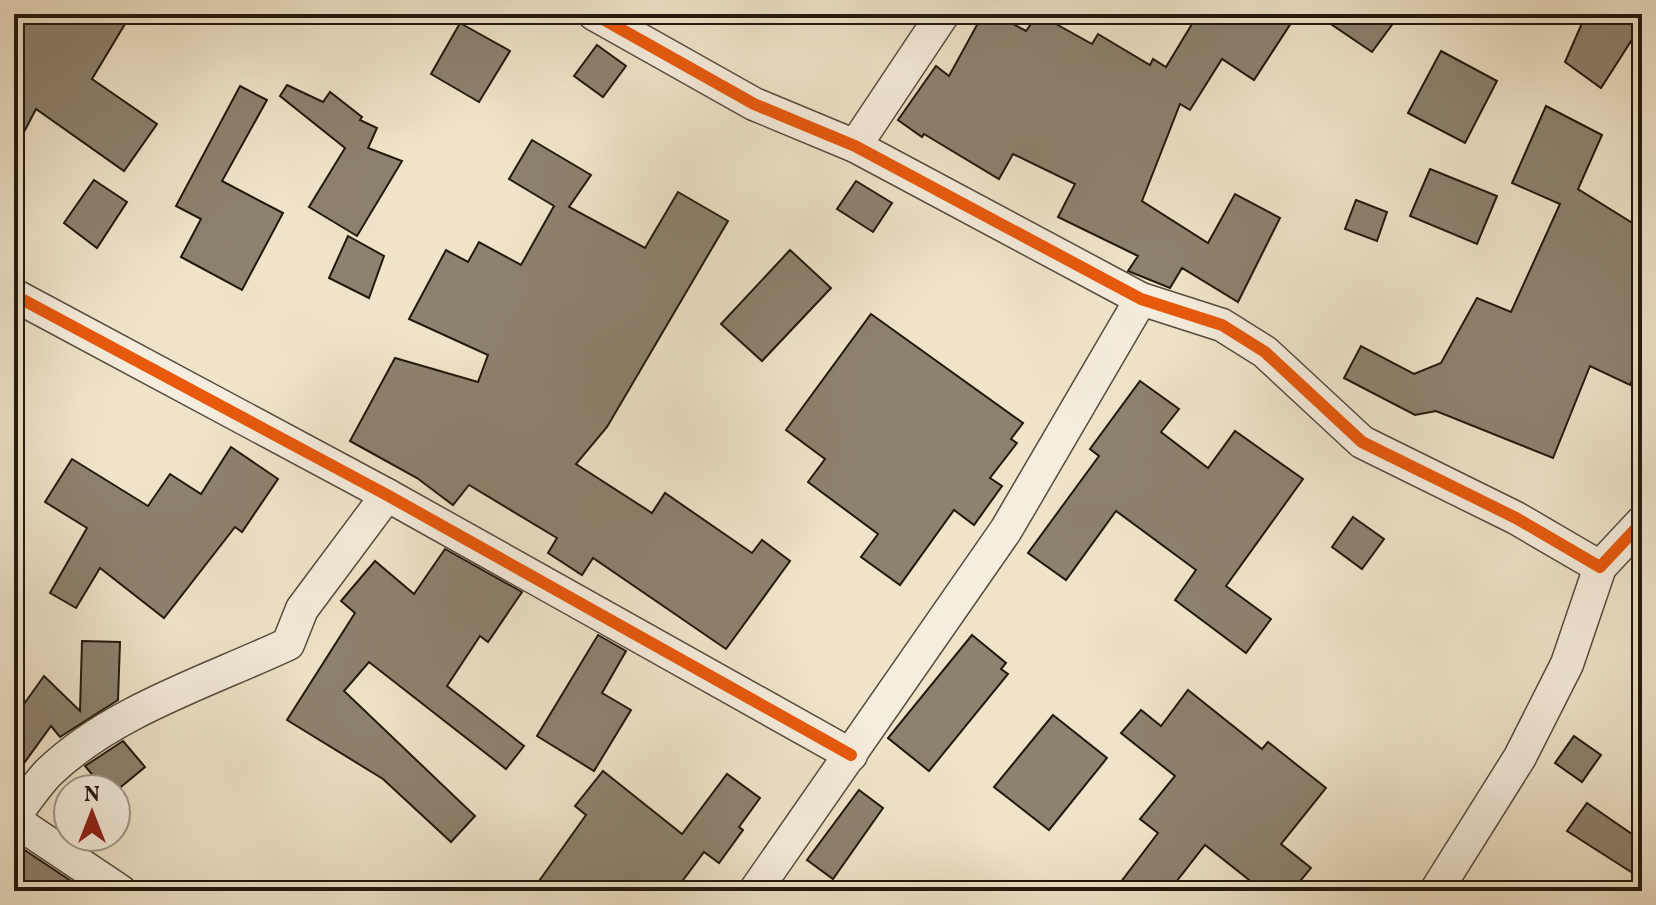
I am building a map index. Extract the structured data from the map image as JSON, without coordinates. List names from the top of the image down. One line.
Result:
{"north":"top"}
